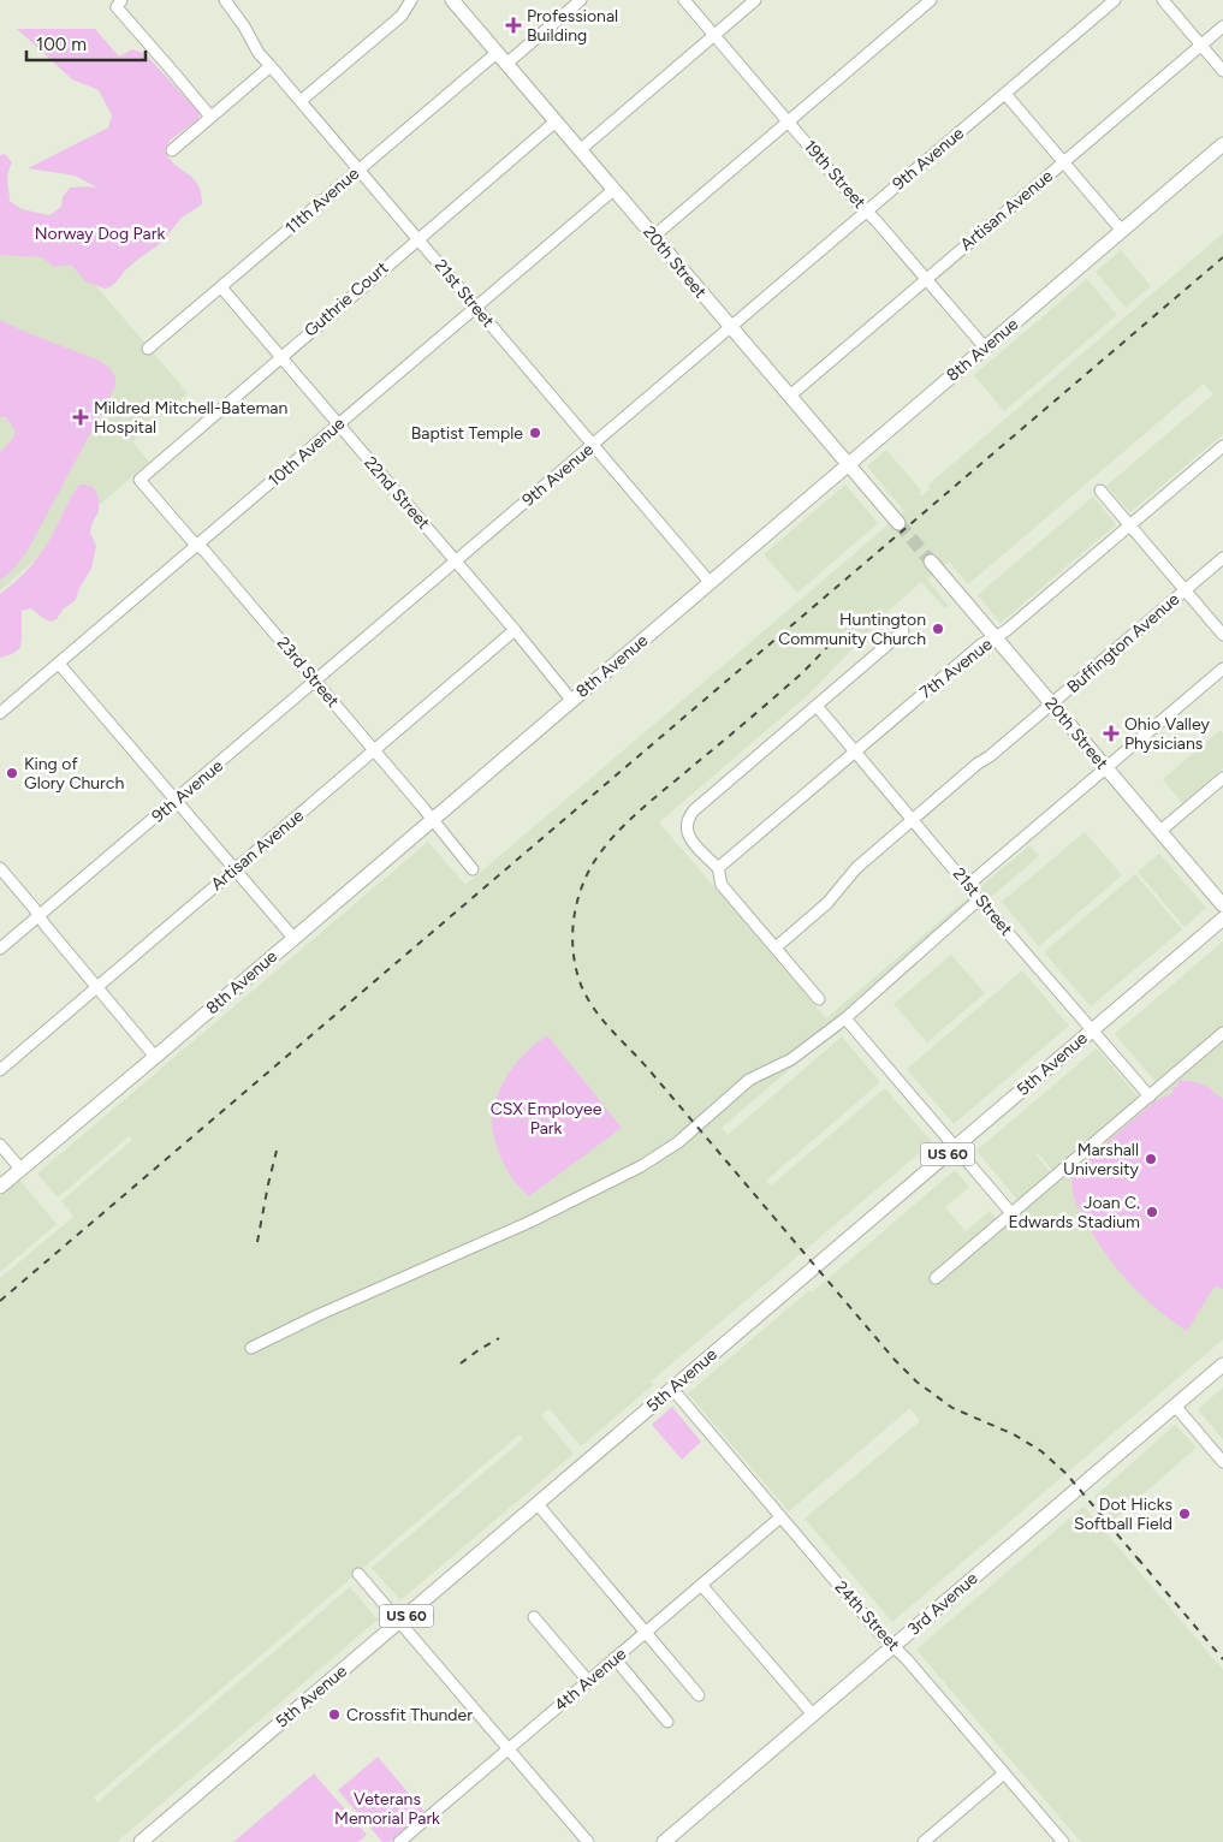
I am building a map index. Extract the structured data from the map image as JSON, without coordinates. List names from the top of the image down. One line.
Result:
{"streets":{"main road":["20th Street","8th Avenue","5th Avenue","US 60","3rd Avenue"],"street":["9th Avenue","19th Street","11th Avenue","Artisan Avenue","21st Street","Guthrie Court","10th Avenue","22nd Street","Buffington Avenue","7th Avenue","23rd Street","24th Street","4th Avenue"]},"crossings":[["9th Avenue","19th Street"],["9th Avenue","20th Street"],["9th Avenue","21st Street"],["9th Avenue","22nd Street"],["9th Avenue","23rd Street"],["19th Street","Artisan Avenue"],["19th Street","8th Avenue"],["11th Avenue","20th Street"],["11th Avenue","21st Street"],["11th Avenue","22nd Street"],["Artisan Avenue","20th Street"],["Artisan Avenue","22nd Street"],["Artisan Avenue","23rd Street"],["20th Street","Guthrie Court"],["20th Street","8th Avenue"],["20th Street","10th Avenue"],["20th Street","Buffington Avenue"],["20th Street","7th Avenue"],["21st Street","Guthrie Court"],["21st Street","8th Avenue"],["21st Street","10th Avenue"],["21st Street","Buffington Avenue"],["21st Street","7th Avenue"],["21st Street","5th Avenue"],["Guthrie Court","22nd Street"],["Guthrie Court","23rd Street"],["8th Avenue","22nd Street"],["8th Avenue","23rd Street"],["10th Avenue","22nd Street"],["10th Avenue","23rd Street"],["5th Avenue","24th Street"],["3rd Avenue","24th Street"],["24th Street","4th Avenue"]],"parks":["Norway Dog Park","CSX Employee Park","Veterans Memorial Park"],"places":{"health":["Professional Building","Mildred Mitchell-Bateman Hospital","Ohio Valley Physicians"],"other":["Baptist Temple","Huntington Community Church","King of Glory Church","Marshall University","Joan C. Edwards Stadium","Dot Hicks Softball Field","Crossfit Thunder"]},"scale_bar":"100 m"}
